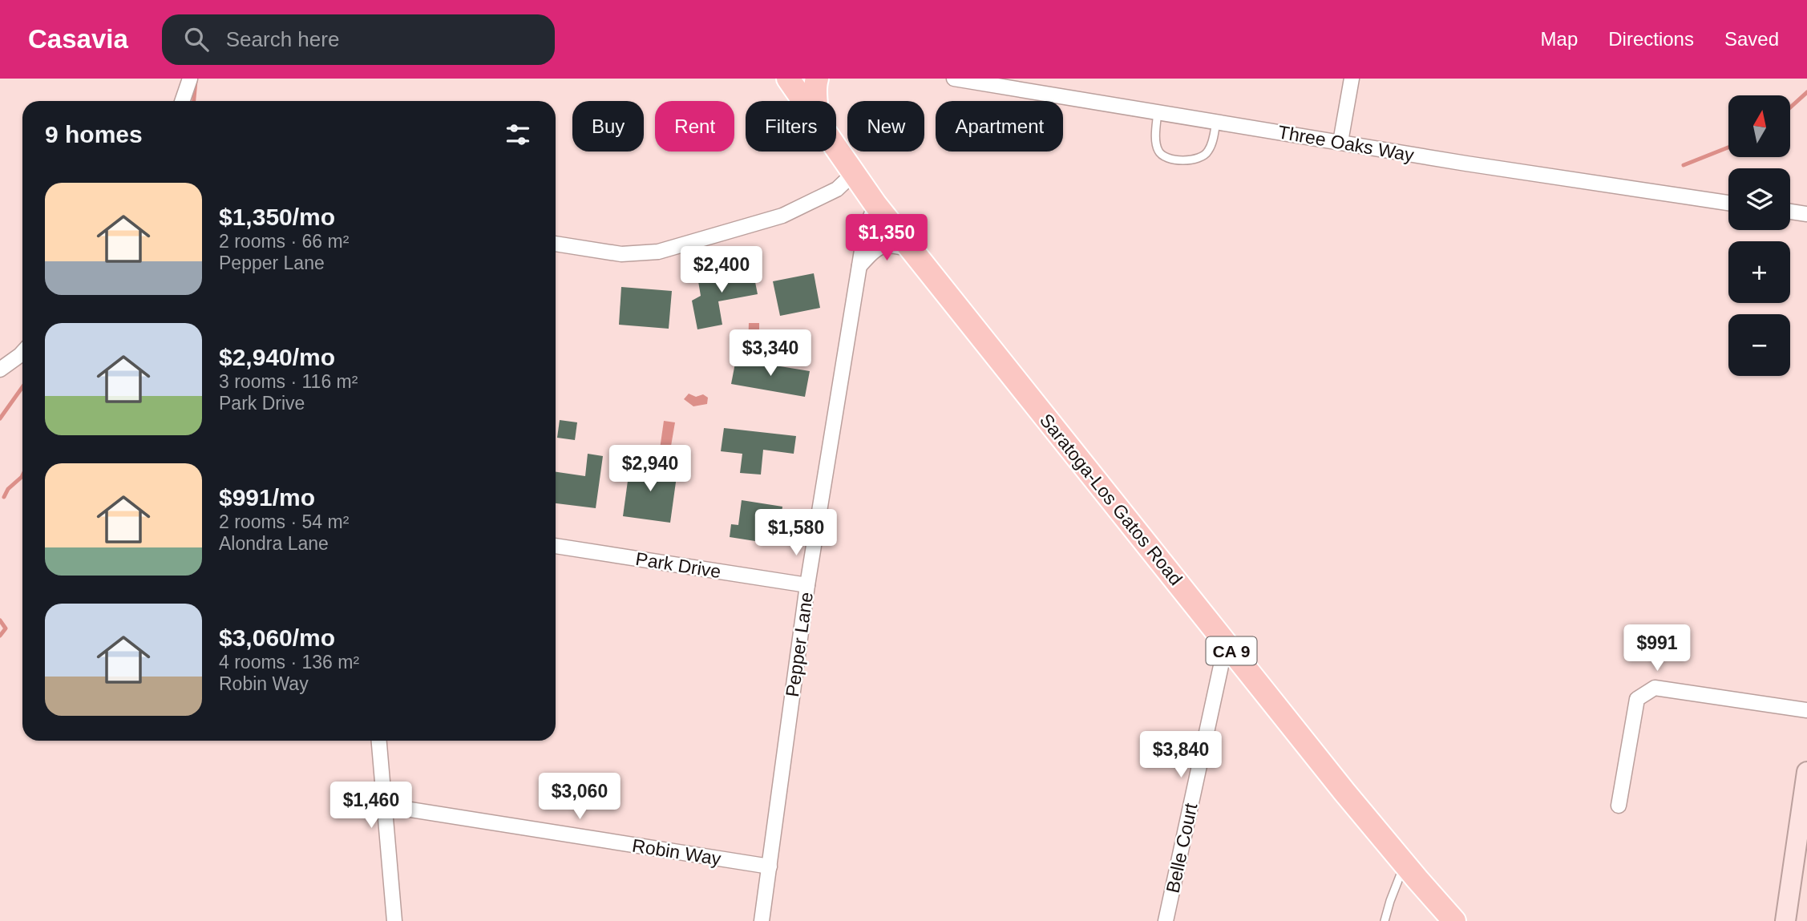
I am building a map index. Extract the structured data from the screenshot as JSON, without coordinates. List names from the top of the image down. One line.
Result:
{"streets":{"main road":["Saratoga-Los Gatos Road","CA 9"],"street":["Three Oaks Way","Park Drive","Pepper Lane","Belle Court","Robin Way"]},"crossings":[["Saratoga-Los Gatos Road","Pepper Lane"],["Saratoga-Los Gatos Road","Belle Court"],["Park Drive","Pepper Lane"],["Pepper Lane","Robin Way"]],"north":"top","page":{"header":"Casavia","search":"Search here","nav":["Map","Directions","Saved"],"map_buttons":["+","−"],"chip":["Buy","Rent","Filters","New","Apartment"],"heading":"9 homes","list":[{"name":"$1,350/mo","note":"2 rooms · 66 m² · Pepper Lane"},{"name":"$2,940/mo","note":"3 rooms · 116 m² · Park Drive"},{"name":"$991/mo","note":"2 rooms · 54 m² · Alondra Lane"},{"name":"$3,060/mo","note":"4 rooms · 136 m² · Robin Way"}],"price":["$1,350","$2,400","$3,340","$2,940","$1,580","$991","$3,840","$3,060","$1,460"]}}
